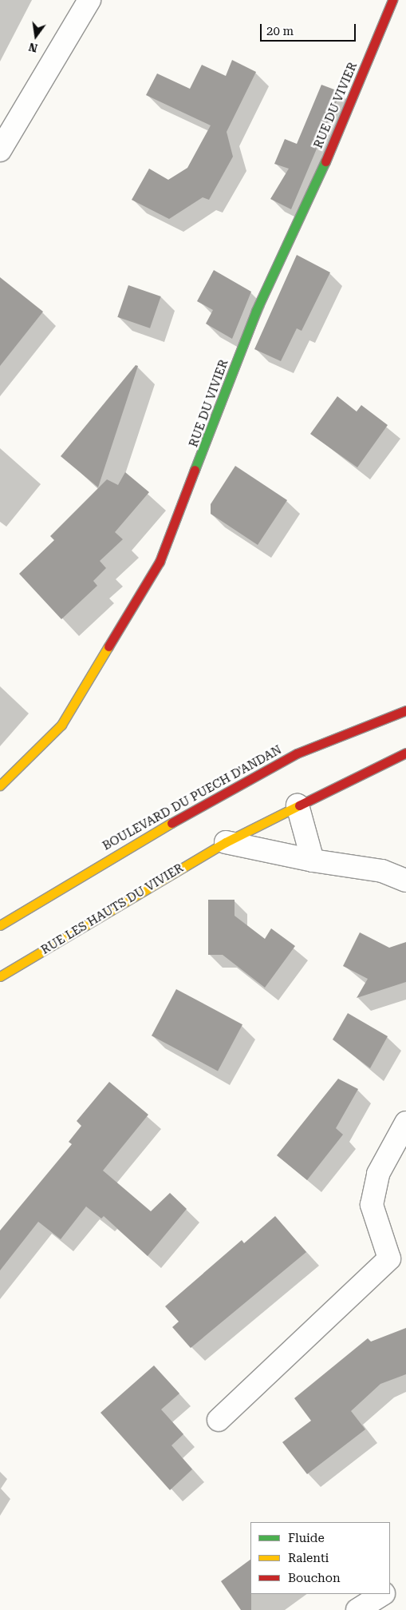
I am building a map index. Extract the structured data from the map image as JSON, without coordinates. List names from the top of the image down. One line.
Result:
{"streets":{"street":["RUE DU VIVIER","BOULEVARD DU PUECH D'ANDAN","RUE LES HAUTS DU VIVIER"]},"legend":["Fluide","Ralenti","Bouchon"],"scale_bar":"20 m","north":"bottom"}
